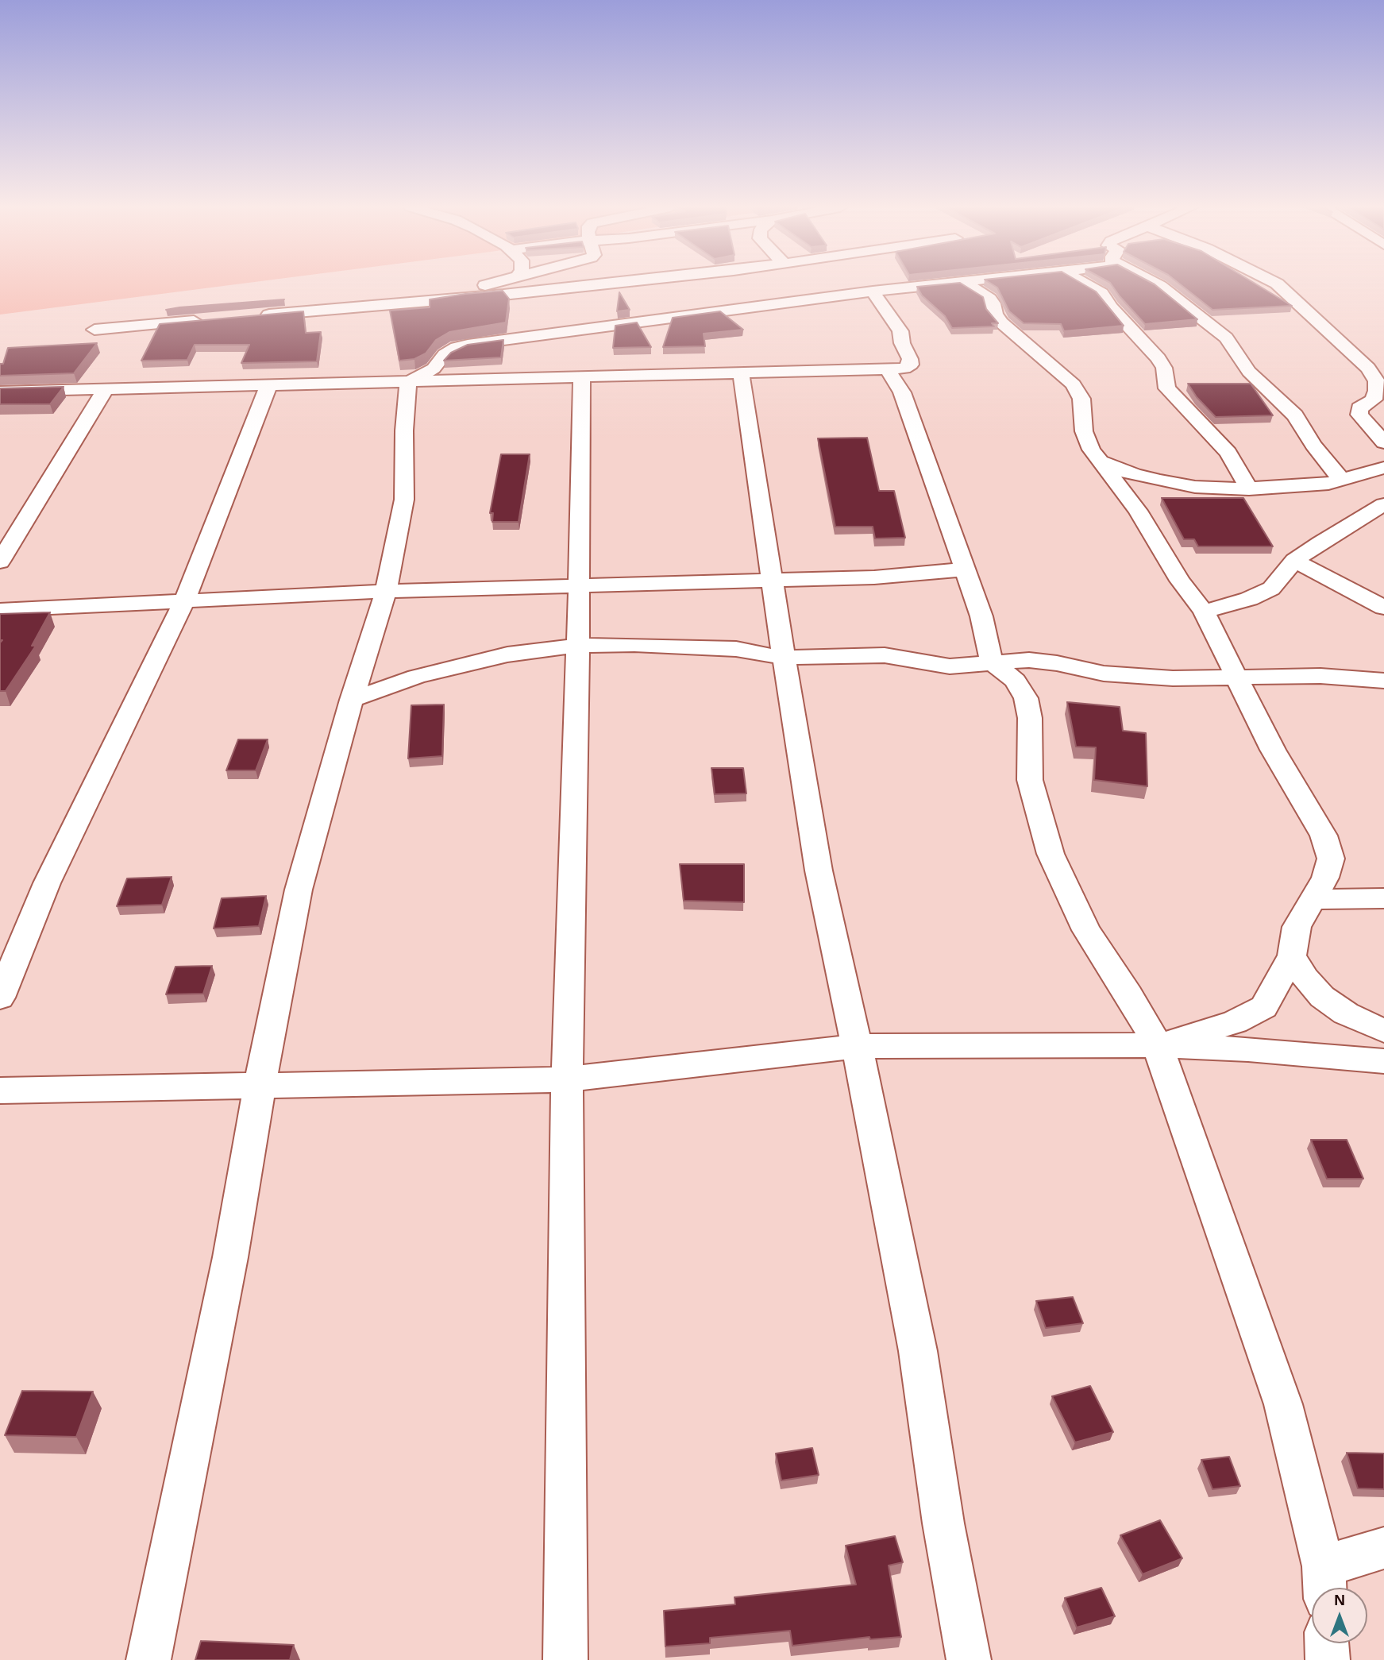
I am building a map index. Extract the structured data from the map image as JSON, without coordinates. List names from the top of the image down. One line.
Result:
{"north":"top"}
